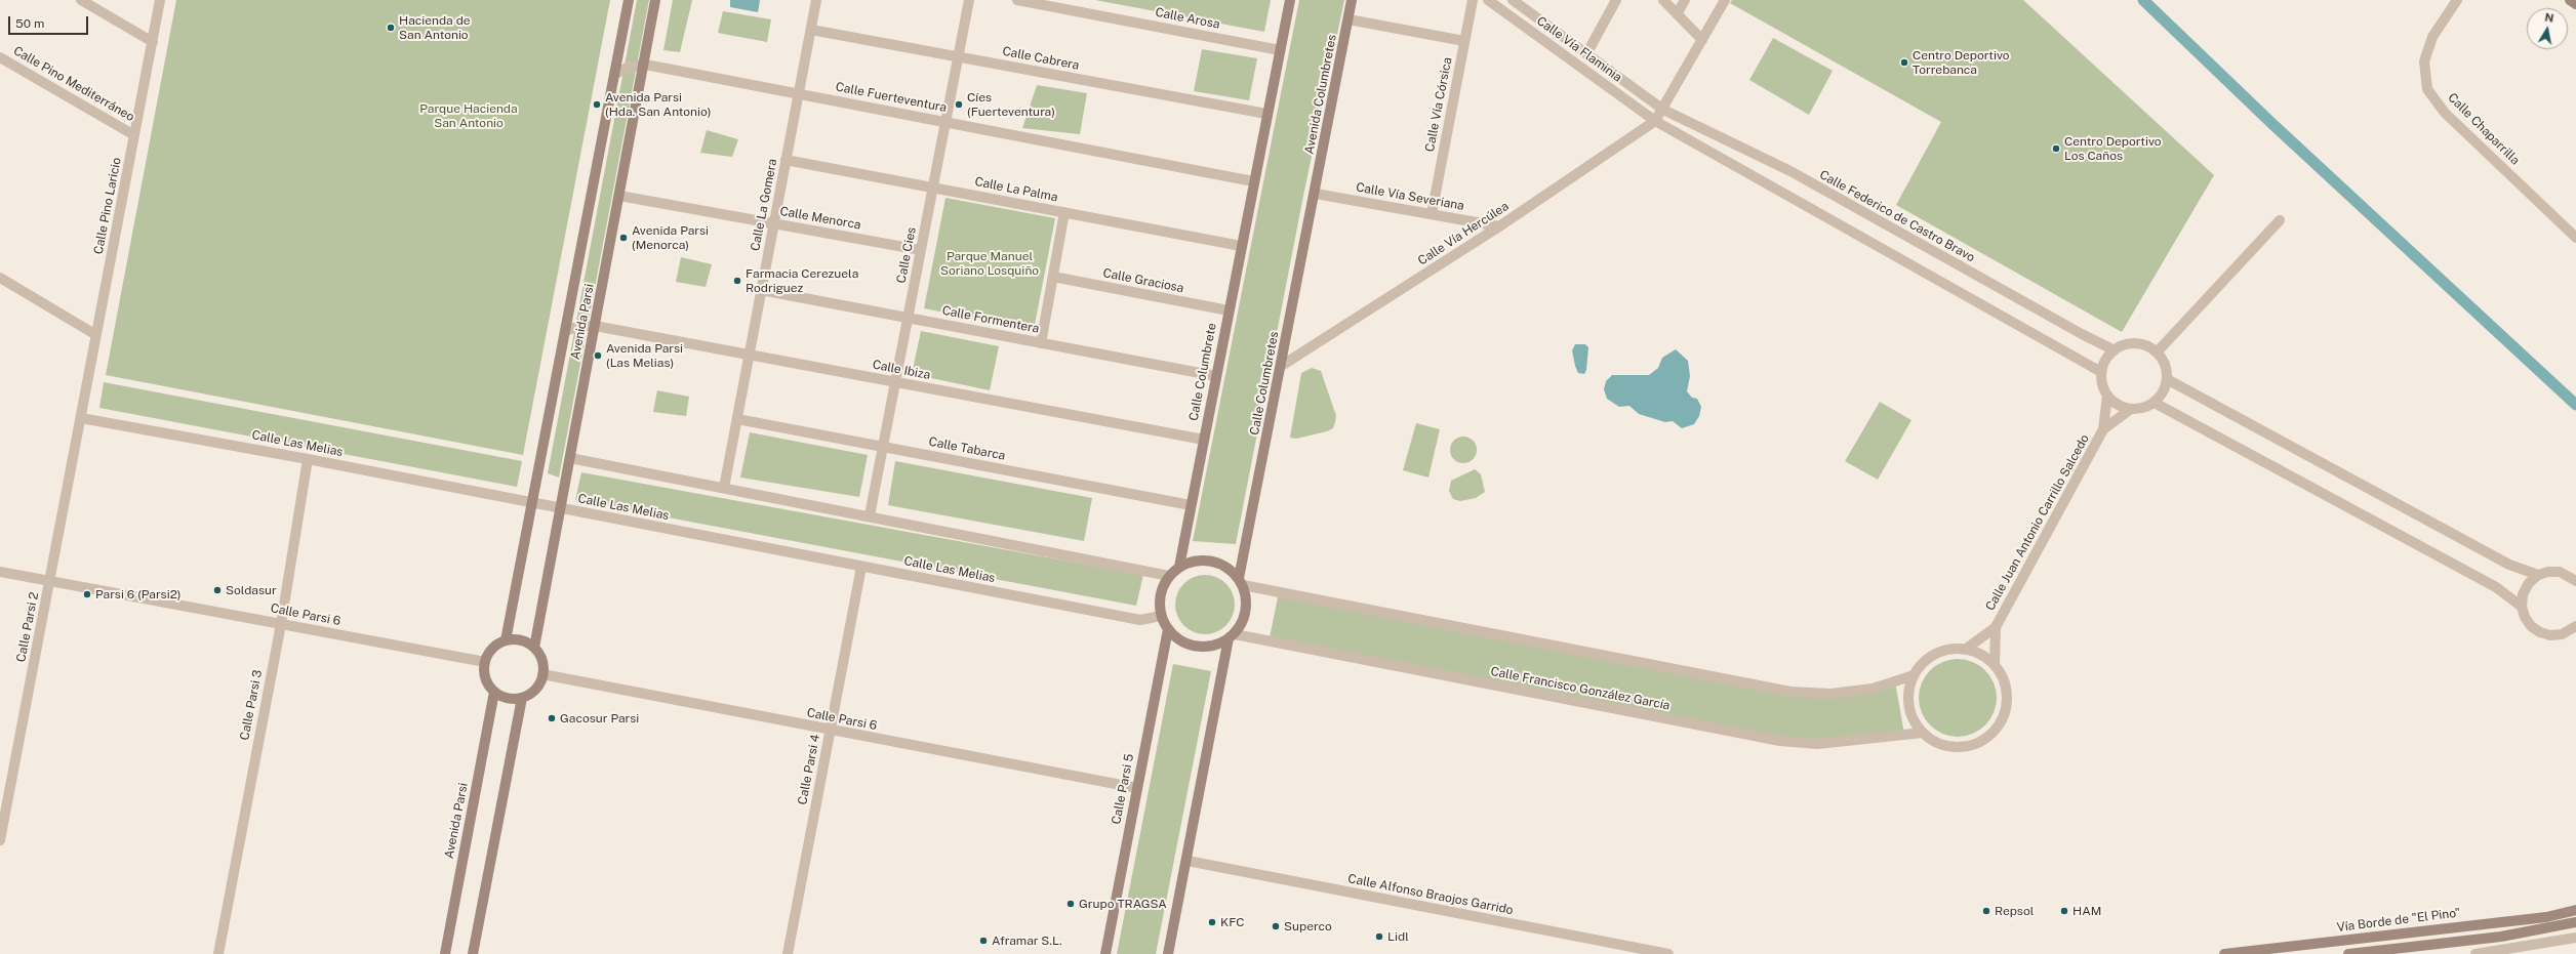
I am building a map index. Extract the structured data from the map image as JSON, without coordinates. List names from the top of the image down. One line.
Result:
{"streets":{"street":["Calle Arosa","Calle Vía Flaminia","Calle Cabrera","Calle Pino Mediterráneo","Avenida Columbretes","Calle Fuerteventura","Calle Vía Córsica","Calle Chaparrilla","Calle La Palma","Calle Vía Severiana","Calle La Gomera","Calle Pino Laricio","Calle Federico de Castro Bravo","Calle Menorca","Calle Vía Hercúlea","Calle Cies","Calle Graciosa","Calle Formentera","Avenida Parsi","Calle Ibiza","Calle Columbrete","Calle Columbretes","Calle Las Melias","Calle Tabarca","Calle Juan Antonio Carrillo Salcedo","Calle Parsi 6","Calle Parsi 2","Calle Francisco González García","Calle Parsi 3","Calle Parsi 4","Calle Parsi 5","Calle Alfonso Braojos Garrido","Vía Borde de \"El Pino\""]},"crossings":[["Calle Vía Flaminia","Calle Federico de Castro Bravo"],["Calle Vía Flaminia","Calle Vía Hercúlea"],["Calle Vía Flaminia","Calle Juan Antonio Carrillo Salcedo"],["Calle Cabrera","Calle La Gomera"],["Calle Cabrera","Calle Cies"],["Calle Pino Mediterráneo","Calle Pino Laricio"],["Avenida Columbretes","Calle Vía Severiana"],["Avenida Columbretes","Calle Columbretes"],["Calle Fuerteventura","Calle La Gomera"],["Calle Fuerteventura","Calle Cies"],["Calle Fuerteventura","Avenida Parsi"],["Calle Fuerteventura","Calle Columbrete"],["Calle Vía Córsica","Calle Vía Severiana"],["Calle La Palma","Calle La Gomera"],["Calle La Palma","Calle Cies"],["Calle La Palma","Calle Columbrete"],["Calle Vía Severiana","Calle Vía Hercúlea"],["Calle Vía Severiana","Calle Columbretes"],["Calle La Gomera","Calle Menorca"],["Calle La Gomera","Calle Formentera"],["Calle La Gomera","Calle Ibiza"],["Calle La Gomera","Calle Tabarca"],["Calle Pino Laricio","Calle Las Melias"],["Calle Pino Laricio","Calle Parsi 2"],["Calle Federico de Castro Bravo","Calle Vía Hercúlea"],["Calle Federico de Castro Bravo","Calle Juan Antonio Carrillo Salcedo"],["Calle Menorca","Calle Cies"],["Calle Menorca","Avenida Parsi"],["Calle Vía Hercúlea","Calle Columbretes"],["Calle Cies","Calle Formentera"],["Calle Cies","Calle Ibiza"],["Calle Cies","Calle Tabarca"],["Calle Graciosa","Calle Columbrete"],["Calle Formentera","Calle Columbrete"],["Avenida Parsi","Calle Ibiza"],["Avenida Parsi","Calle Las Melias"],["Avenida Parsi","Calle Parsi 6"],["Calle Ibiza","Calle Columbrete"],["Calle Columbrete","Calle Columbretes"],["Calle Columbrete","Calle Las Melias"],["Calle Columbrete","Calle Tabarca"],["Calle Columbrete","Calle Francisco González García"],["Calle Columbrete","Calle Parsi 5"],["Calle Columbretes","Calle Las Melias"],["Calle Columbretes","Calle Francisco González García"],["Calle Columbretes","Calle Parsi 5"],["Calle Las Melias","Calle Parsi 2"],["Calle Las Melias","Calle Francisco González García"],["Calle Las Melias","Calle Parsi 3"],["Calle Las Melias","Calle Parsi 4"],["Calle Las Melias","Calle Parsi 5"],["Calle Juan Antonio Carrillo Salcedo","Calle Francisco González García"],["Calle Parsi 6","Calle Parsi 2"],["Calle Parsi 6","Calle Parsi 3"],["Calle Parsi 6","Calle Parsi 4"],["Calle Parsi 6","Calle Parsi 5"],["Calle Francisco González García","Calle Parsi 5"]],"parks":["Parque Hacienda San Antonio","Parque Manuel Soriano Losquiño"],"places":["Hacienda de San Antonio","Centro Deportivo Torrebanca","Avenida Parsi (Hda. San Antonio)","Cíes (Fuerteventura)","Centro Deportivo Los Caños","Avenida Parsi (Menorca)","Farmacia Cerezuela Rodriguez","Avenida Parsi (Las Melias)","Soldasur","Parsi 6 (Parsi2)","Gacosur Parsi","Grupo TRAGSA","Repsol","HAM","KFC","Superco","Lidl","Aframar S.L."],"scale_bar":"50 m","north":"top"}
